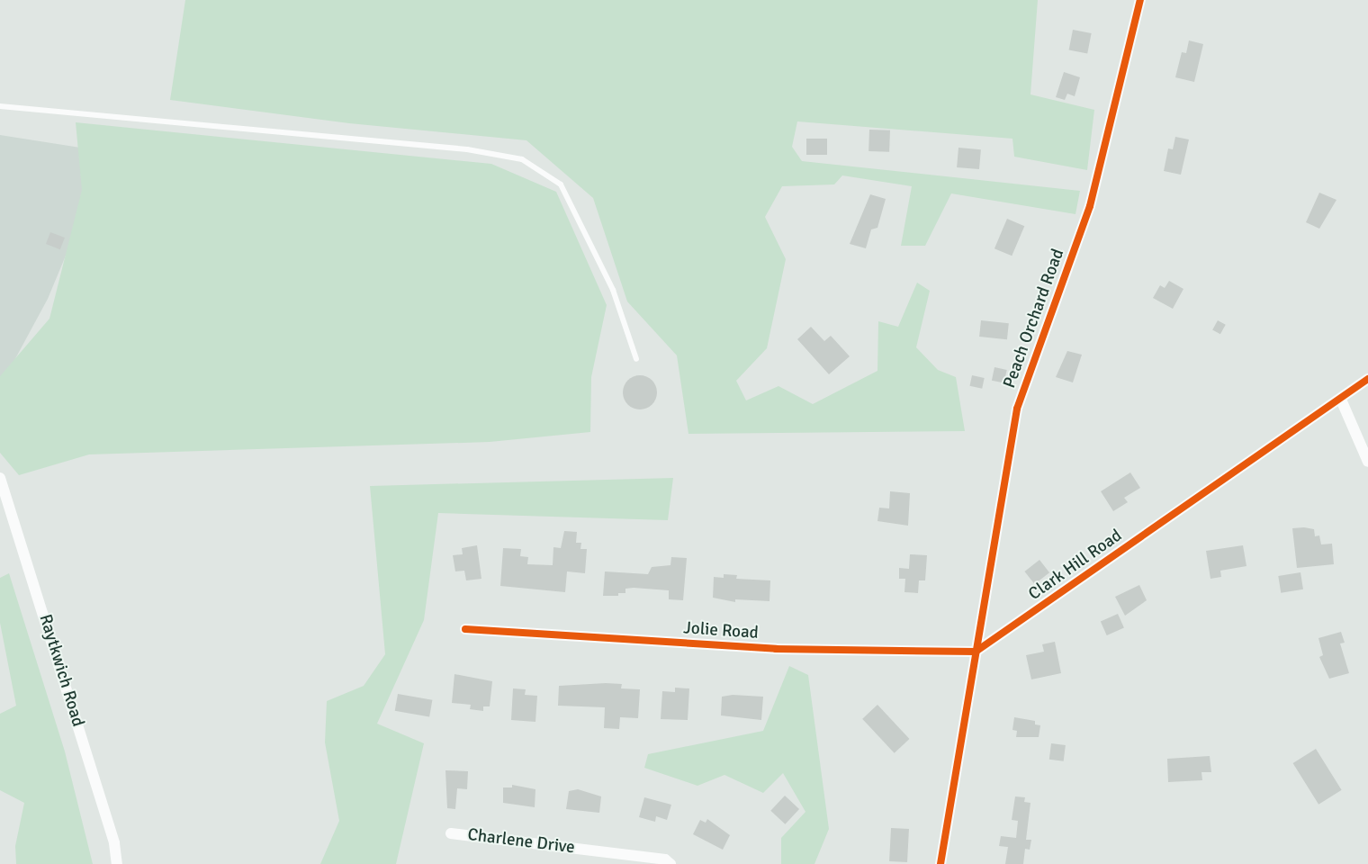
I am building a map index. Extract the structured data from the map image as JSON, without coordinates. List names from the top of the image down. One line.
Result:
{"streets":{"street":["Peach Orchard Road","Clark Hill Road","Jolie Road","Raytkwich Road","Charlene Drive"]},"crossings":[["Peach Orchard Road","Clark Hill Road"],["Peach Orchard Road","Jolie Road"],["Clark Hill Road","Jolie Road"]]}
